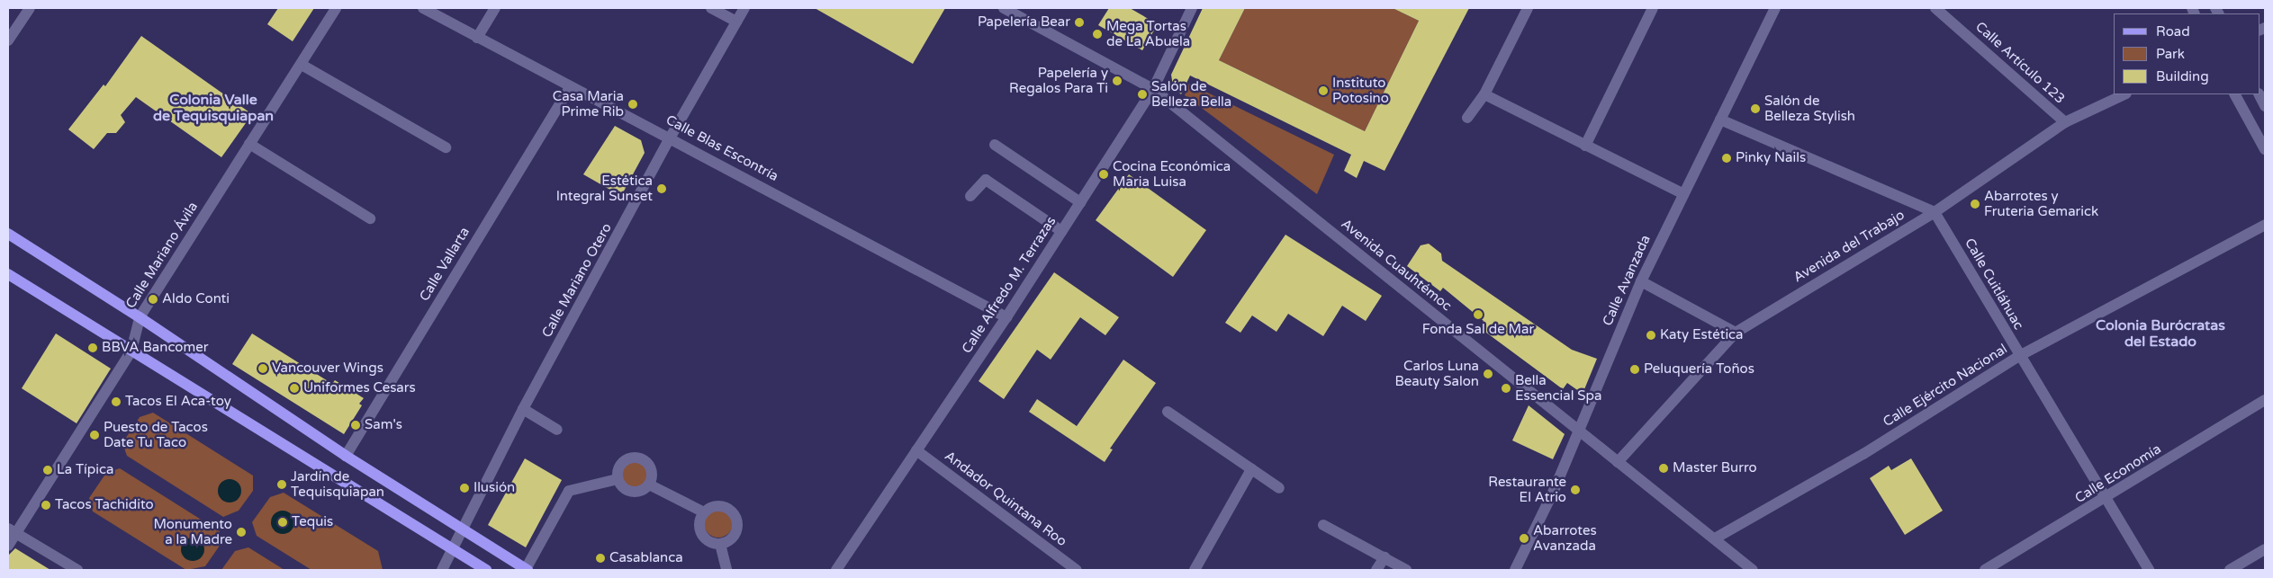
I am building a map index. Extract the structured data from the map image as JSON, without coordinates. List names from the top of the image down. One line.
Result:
{"streets":{"street":["Calle Artículo 123","Calle Blas Escontría","Avenida del Trabajo","Calle Mariano Ávila","Calle Vallarta","Avenida Cuauhtémoc","Calle Mariano Otero","Calle Avanzada","Calle Cuitláhuac","Calle Alfredo M. Terrazas","Calle Ejército Nacional","Calle Economía","Andador Quintana Roo"]},"crossings":[["Calle Artículo 123","Avenida del Trabajo"],["Calle Blas Escontría","Calle Vallarta"],["Calle Blas Escontría","Calle Mariano Otero"],["Calle Blas Escontría","Calle Alfredo M. Terrazas"],["Avenida del Trabajo","Avenida Cuauhtémoc"],["Avenida del Trabajo","Calle Cuitláhuac"],["Avenida Cuauhtémoc","Calle Avanzada"],["Avenida Cuauhtémoc","Calle Alfredo M. Terrazas"],["Avenida Cuauhtémoc","Calle Ejército Nacional"],["Calle Cuitláhuac","Calle Ejército Nacional"],["Calle Cuitláhuac","Calle Economía"],["Calle Alfredo M. Terrazas","Andador Quintana Roo"]],"districts":["Colonia Valle de Tequisquiapan","Colonia Burócratas del Estado"],"places":["Papelería Bear","Mega Tortas de La Abuela","Papelería y Regalos Para Ti","Instituto Potosino","Salón de Belleza Bella","Casa Maria Prime Rib","Salón de Belleza Stylish","Pinky Nails","Cocina Económica Maria Luisa","Estética Integral Sunset","Abarrotes y Fruteria Gemarick","Aldo Conti","Fonda Sal de Mar","Katy Estética","BBVA Bancomer","Vancouver Wings","Peluquería Toños","Carlos Luna Beauty Salon","Uniformes Cesars","Bella Essencial Spa","Tacos El Aca-toy","Sam's","Puesto de Tacos Date Tu Taco","Master Burro","La Típica","Jardín de Tequisquiapan","Ilusión","Restaurante El Atrio","Tacos Tachidito","Tequis","Monumento a la Madre","Abarrotes Avanzada","Casablanca"],"legend":["Road","Park","Building"]}
